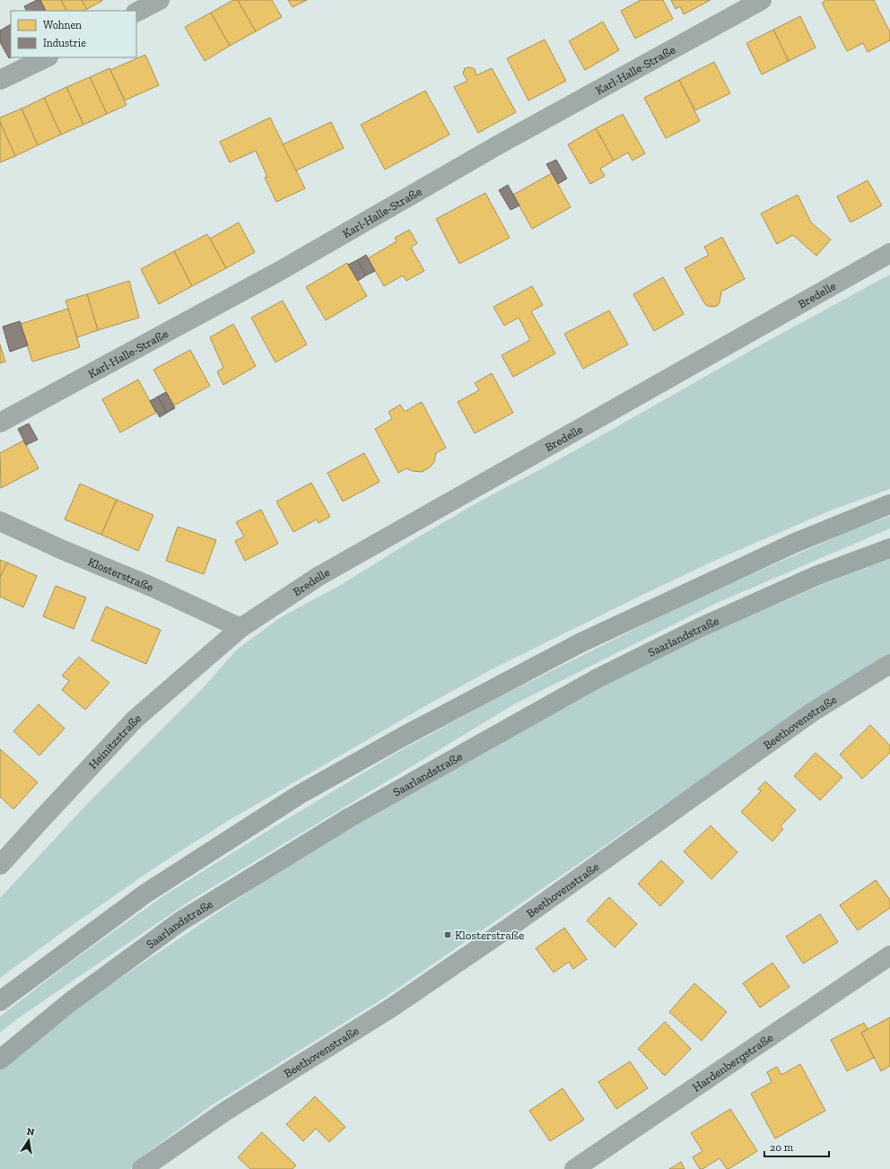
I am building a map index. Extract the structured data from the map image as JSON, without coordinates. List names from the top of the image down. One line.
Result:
{"streets":{"highway":["Saarlandstraße"],"street":["Karl-Halle-Straße","Bredelle","Klosterstraße","Beethovenstraße","Heinitzstraße","Hardenbergstraße"]},"crossings":[["Bredelle","Klosterstraße"],["Bredelle","Heinitzstraße"],["Klosterstraße","Heinitzstraße"]],"places":{"transit":["Klosterstraße"]},"legend":["Wohnen","Industrie"],"scale_bar":"20 m","north":"top"}
